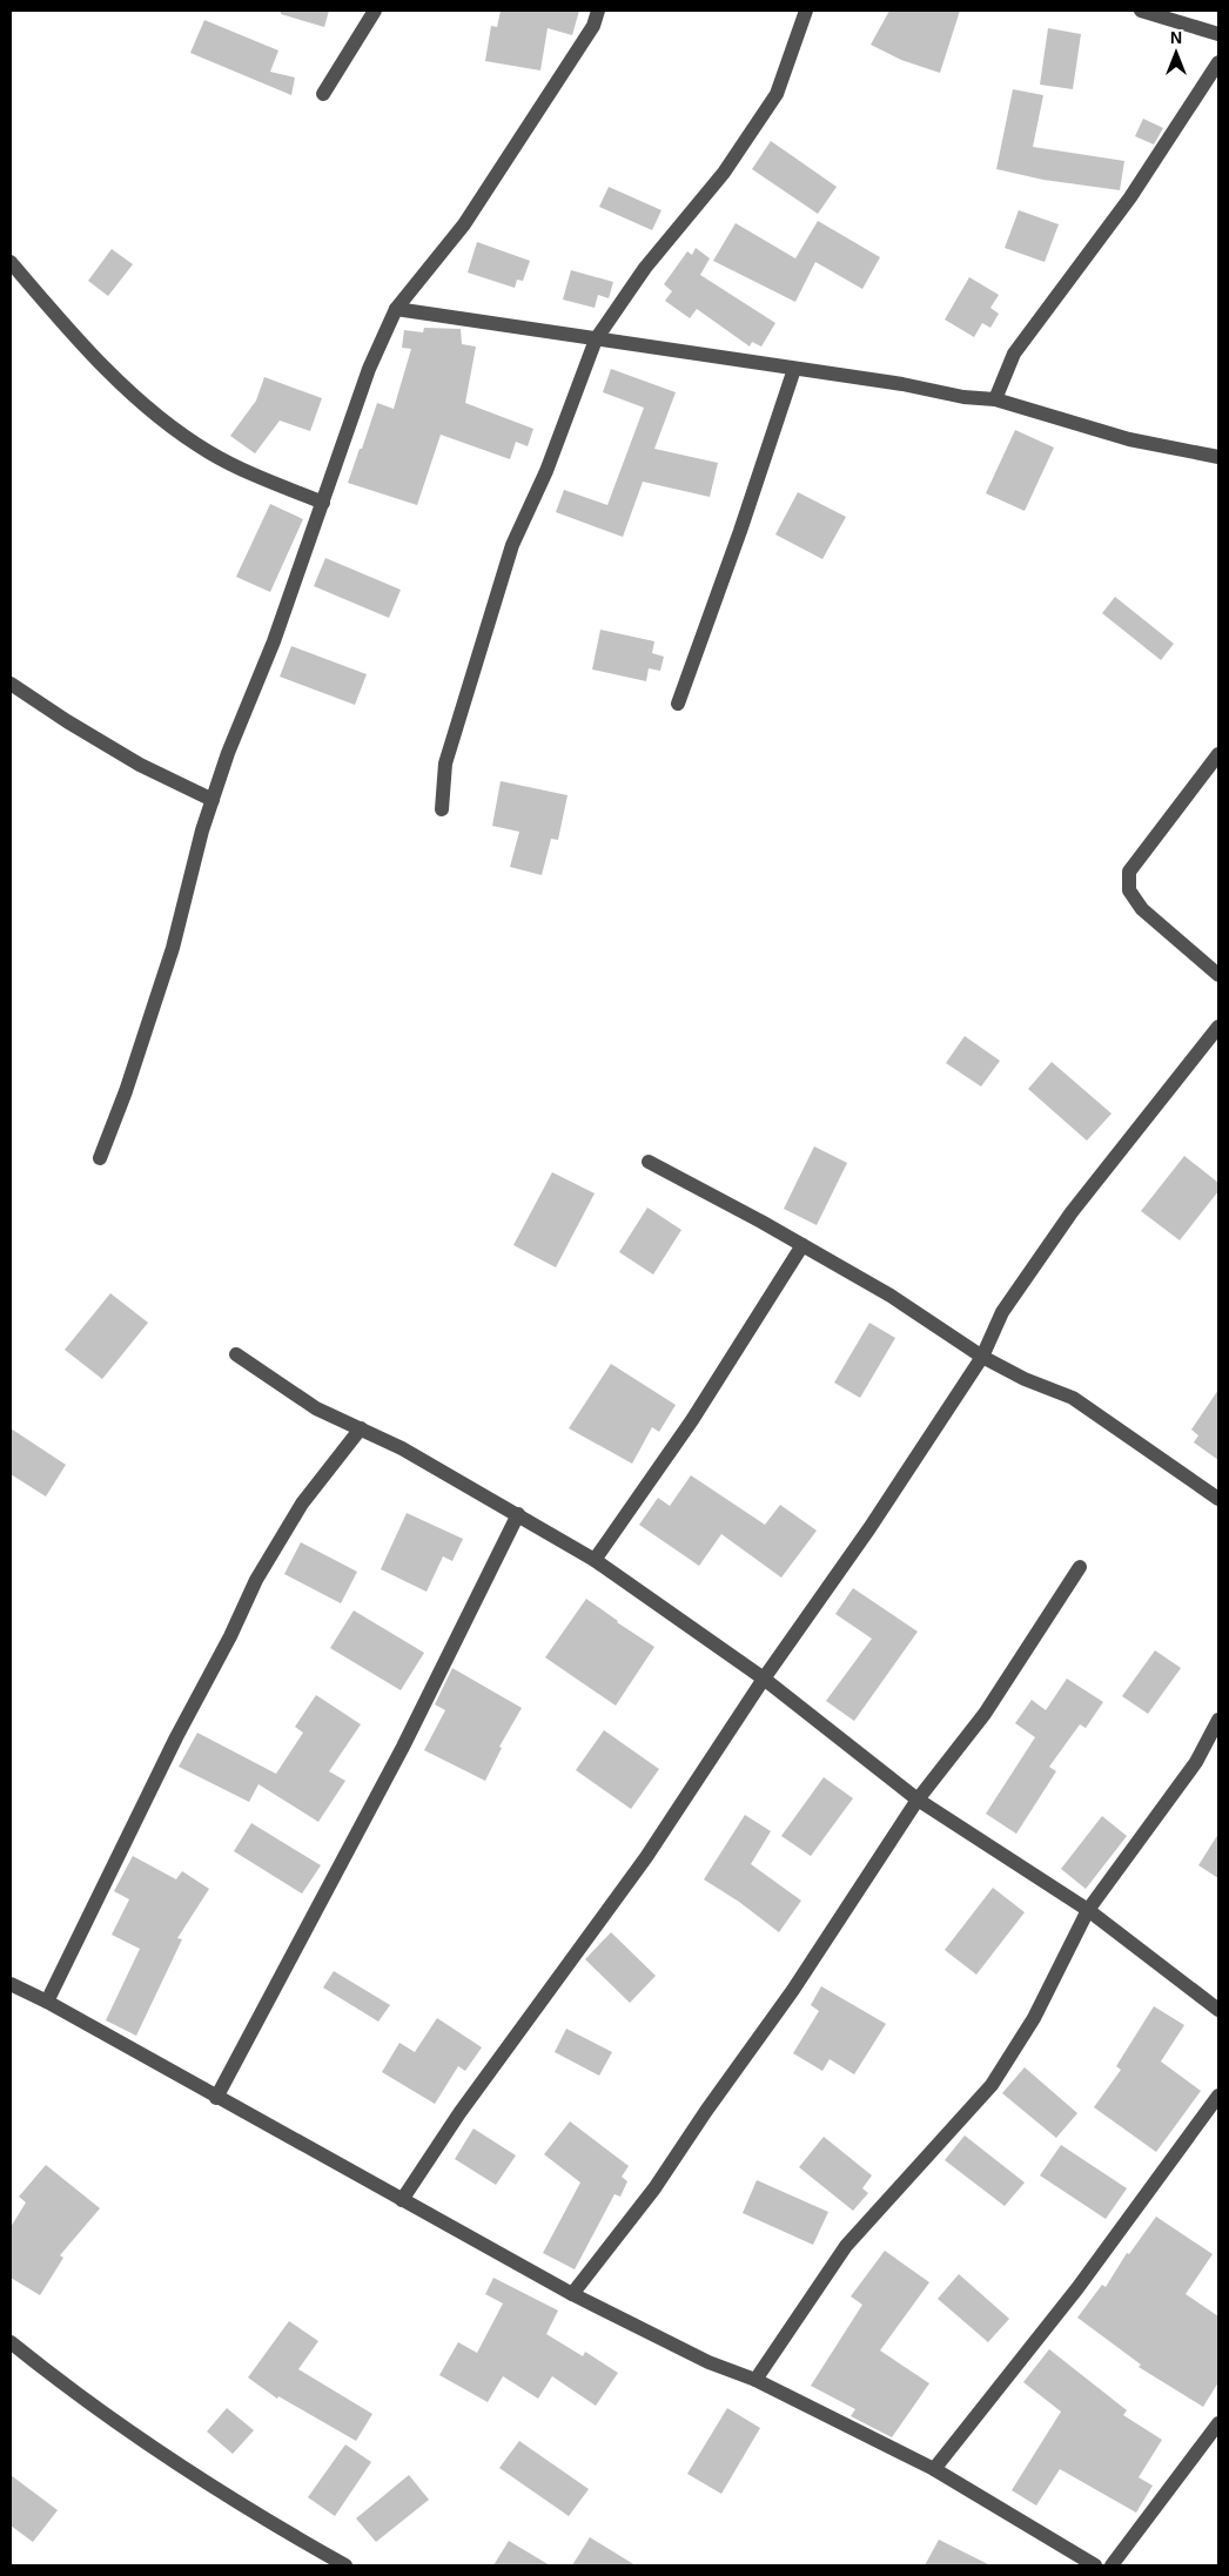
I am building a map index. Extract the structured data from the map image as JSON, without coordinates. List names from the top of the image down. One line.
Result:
{"north":"top"}
